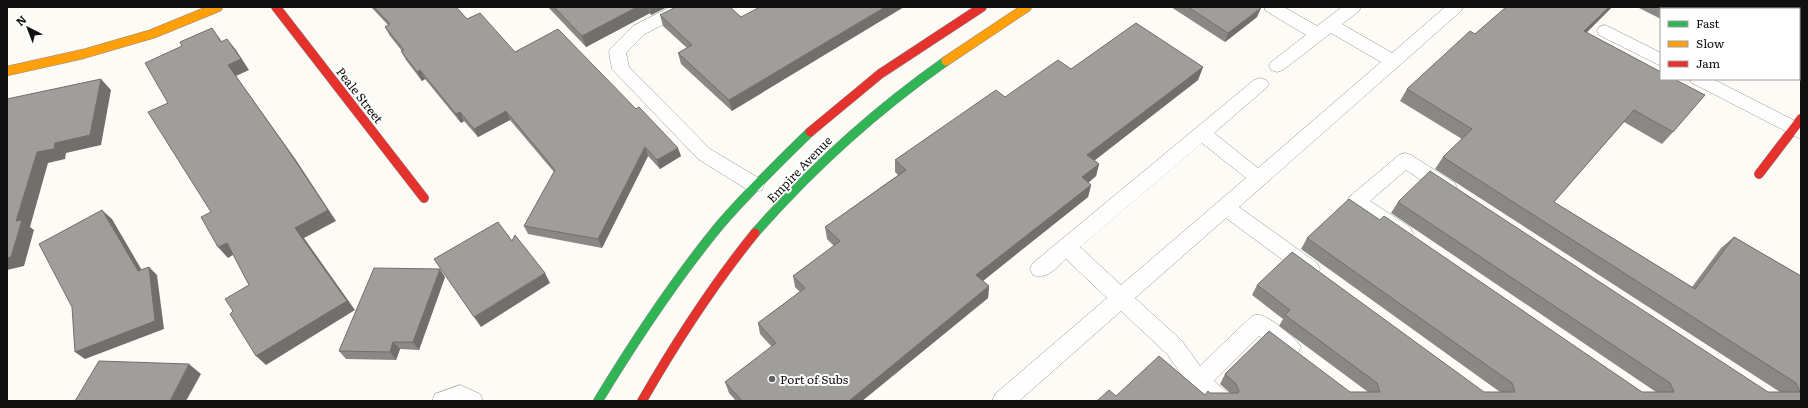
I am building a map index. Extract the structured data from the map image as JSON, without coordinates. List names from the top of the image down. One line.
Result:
{"streets":{"main road":["Peale Street","Empire Avenue"]},"places":["Port of Subs"],"legend":["Fast","Slow","Jam"],"north":"top left"}
